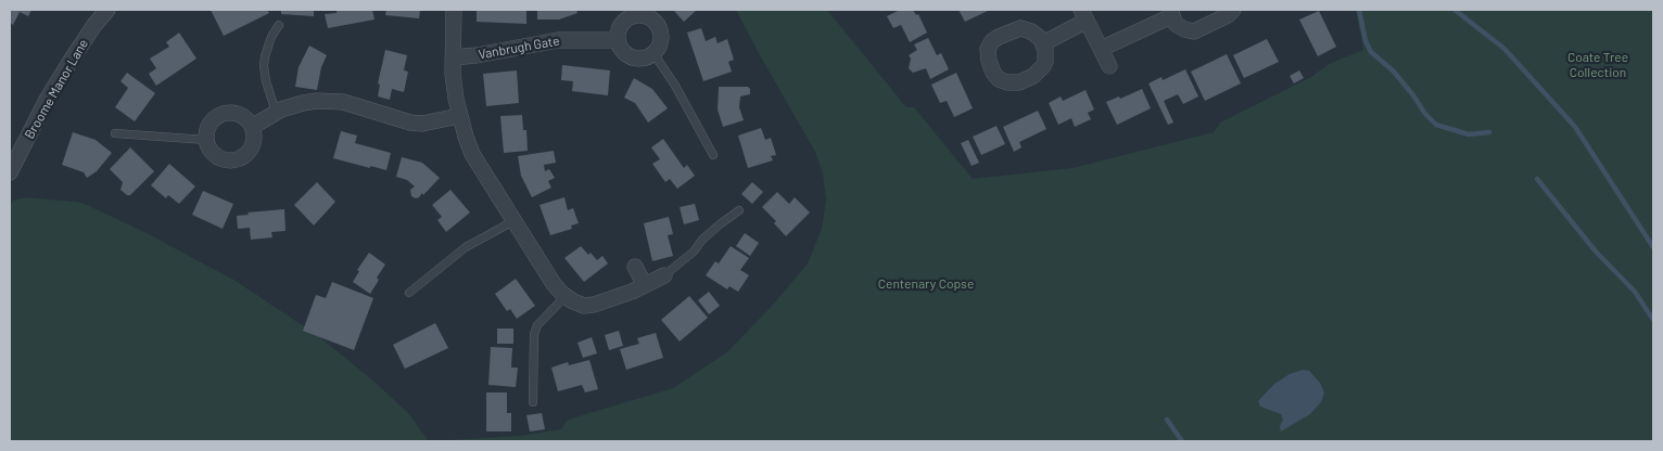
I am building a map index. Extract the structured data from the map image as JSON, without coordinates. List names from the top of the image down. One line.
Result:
{"streets":{"street":["Vanbrugh Gate","Broome Manor Lane"]},"parks":["Coate Tree Collection","Centenary Copse"]}
